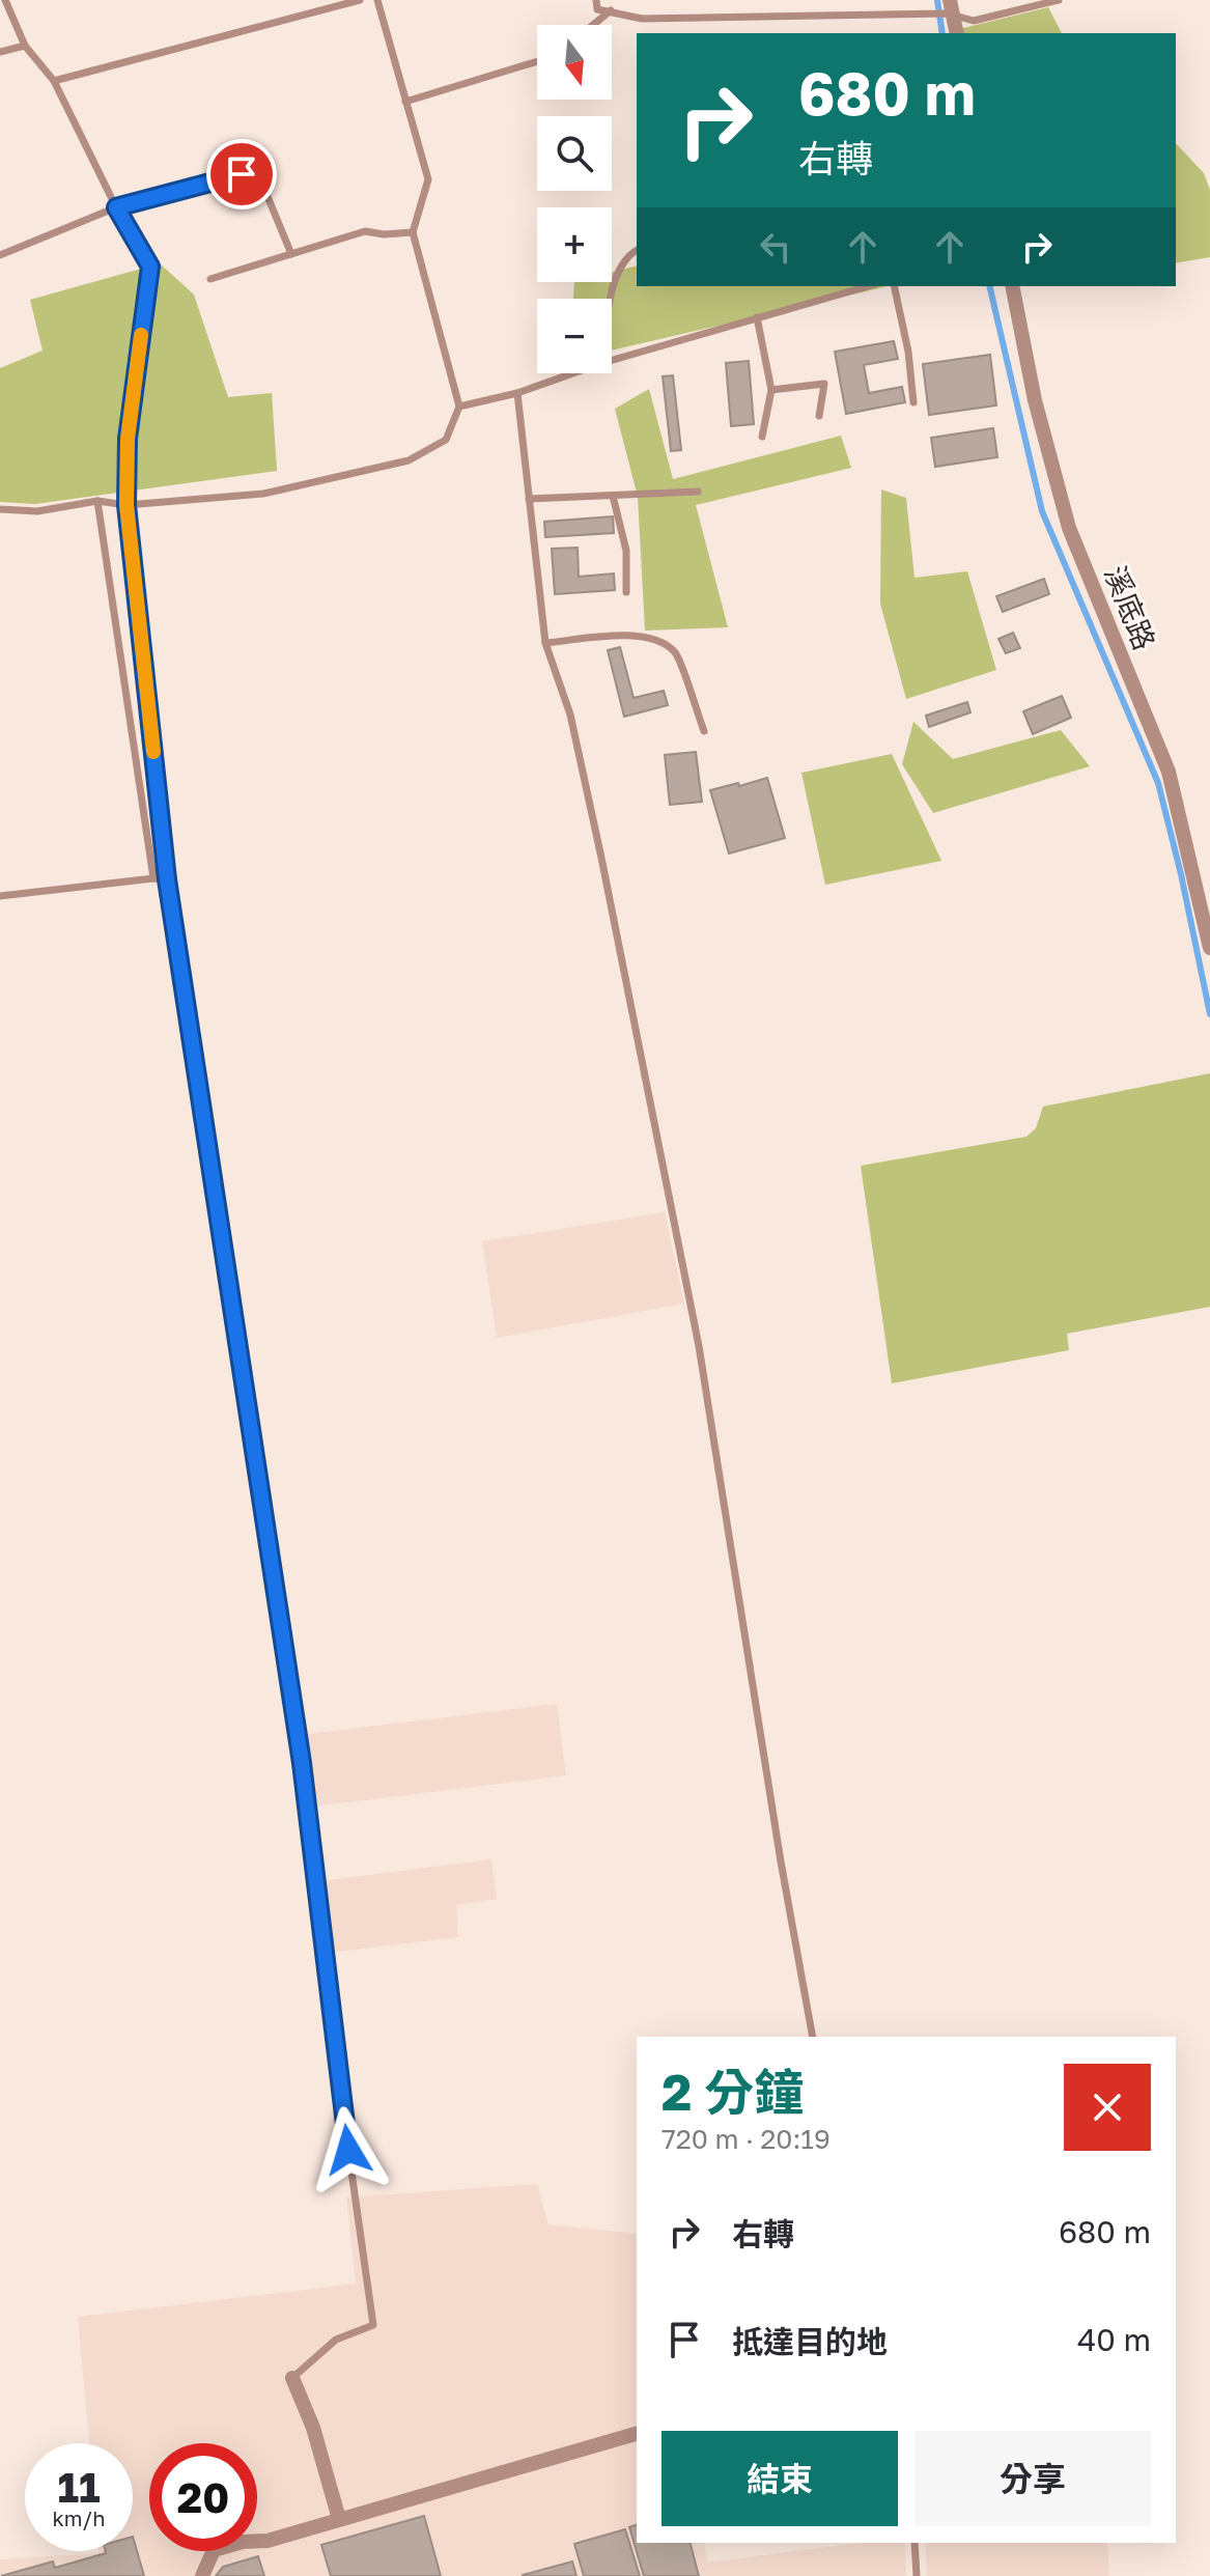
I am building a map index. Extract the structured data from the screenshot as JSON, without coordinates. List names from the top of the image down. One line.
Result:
{"streets":{"street":["溪底路"]},"north":"bottom","page":{"map_buttons":["+","−"],"turn":["680 m","右轉"],"heading":["2 分鐘","720 m · 20:19"],"list":[{"name":"右轉","value":"680 m"},{"name":"抵達目的地","value":"40 m"}],"buttons":["結束","分享"],"speed":"11 km/h","limit":"20"}}
